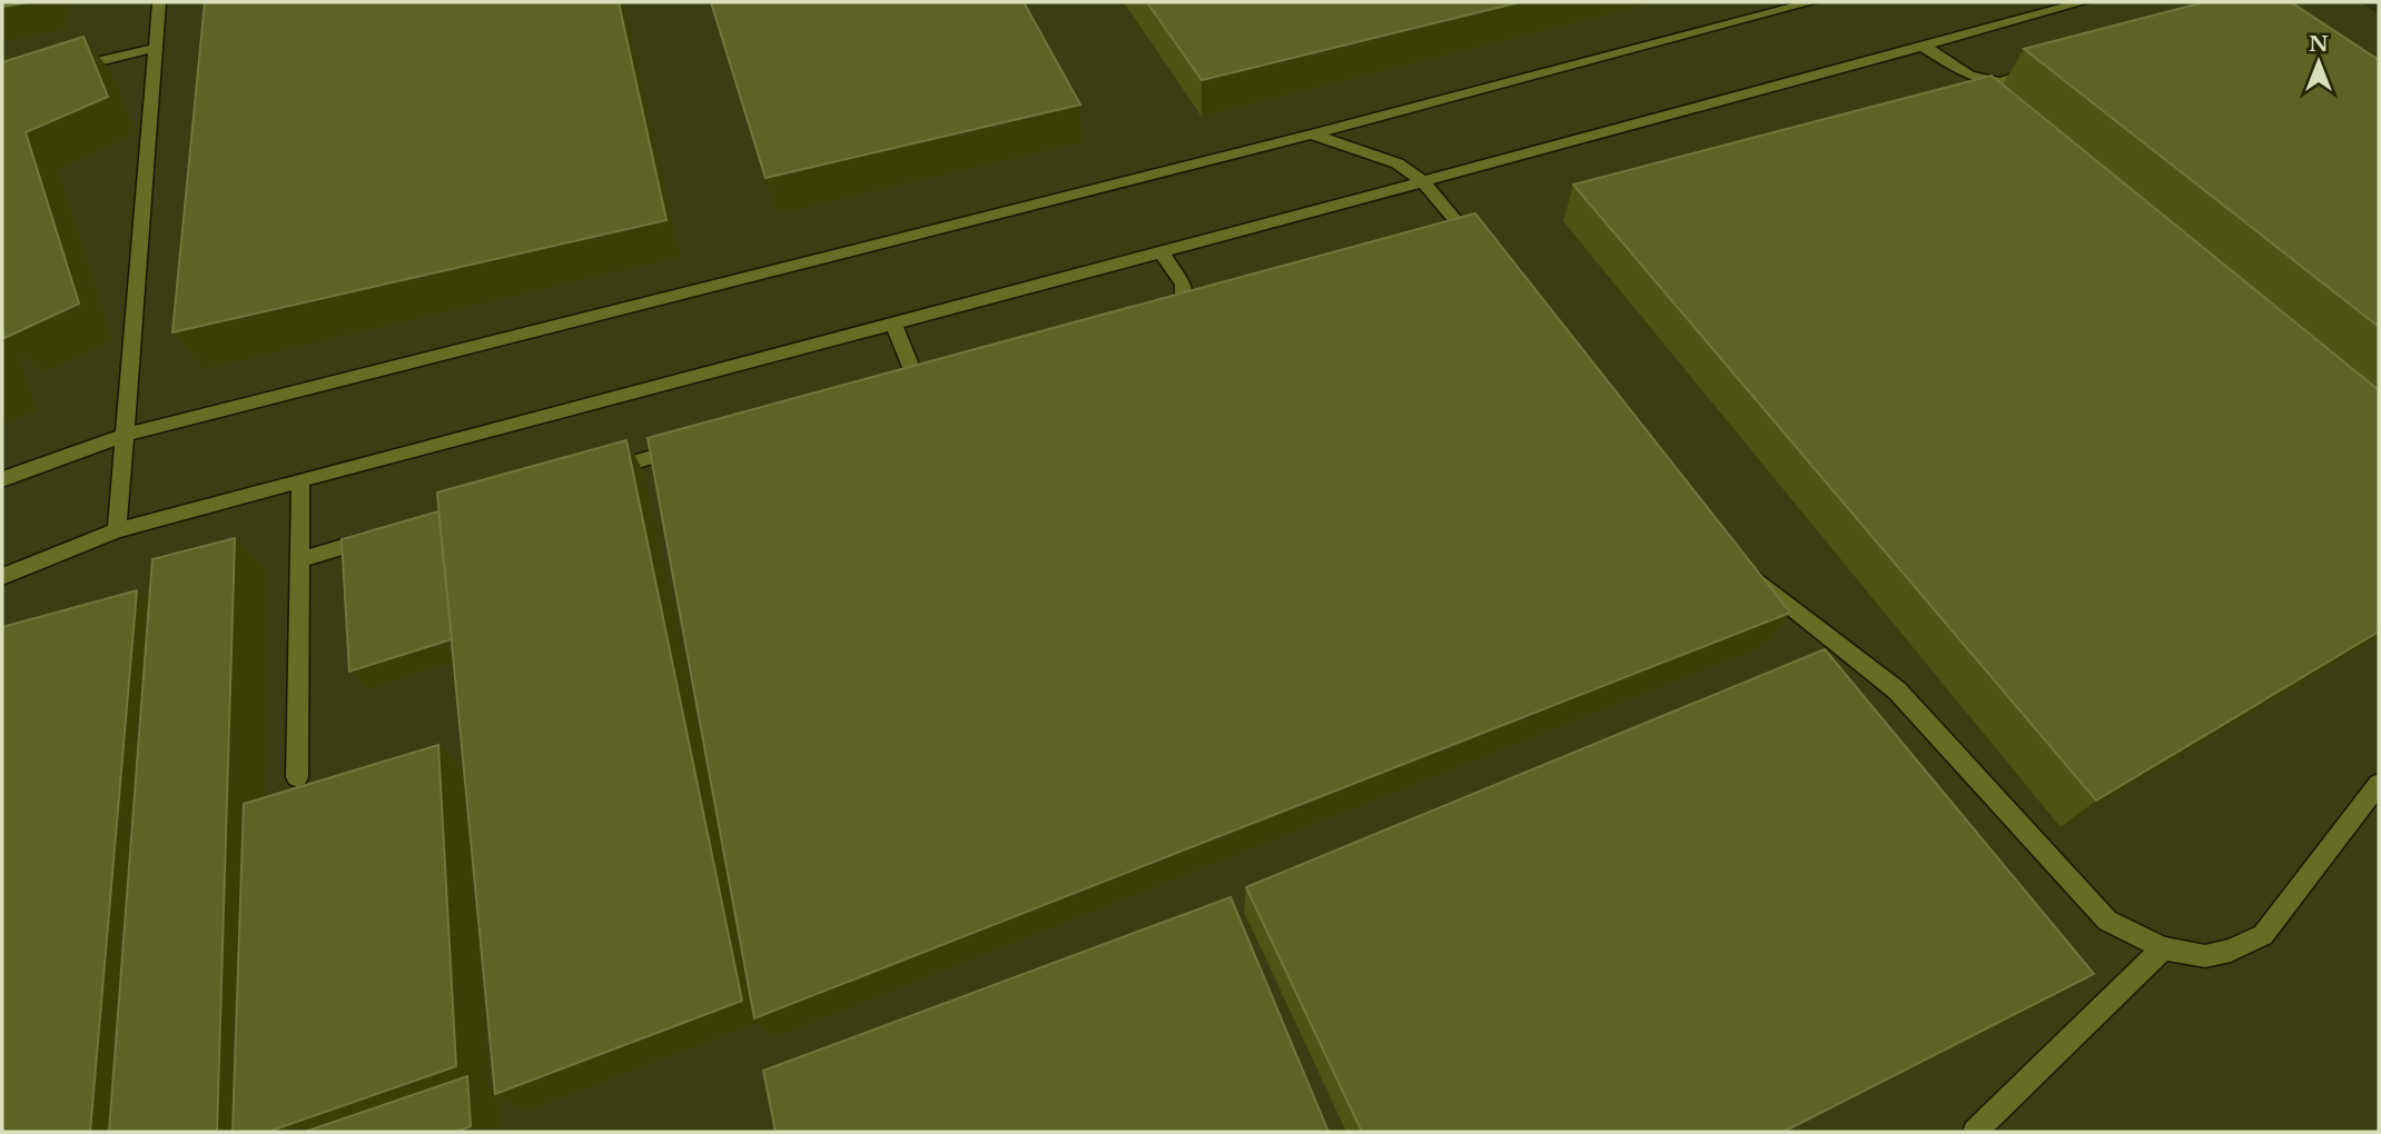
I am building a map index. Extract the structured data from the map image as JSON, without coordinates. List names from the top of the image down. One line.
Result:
{"north":"top"}
